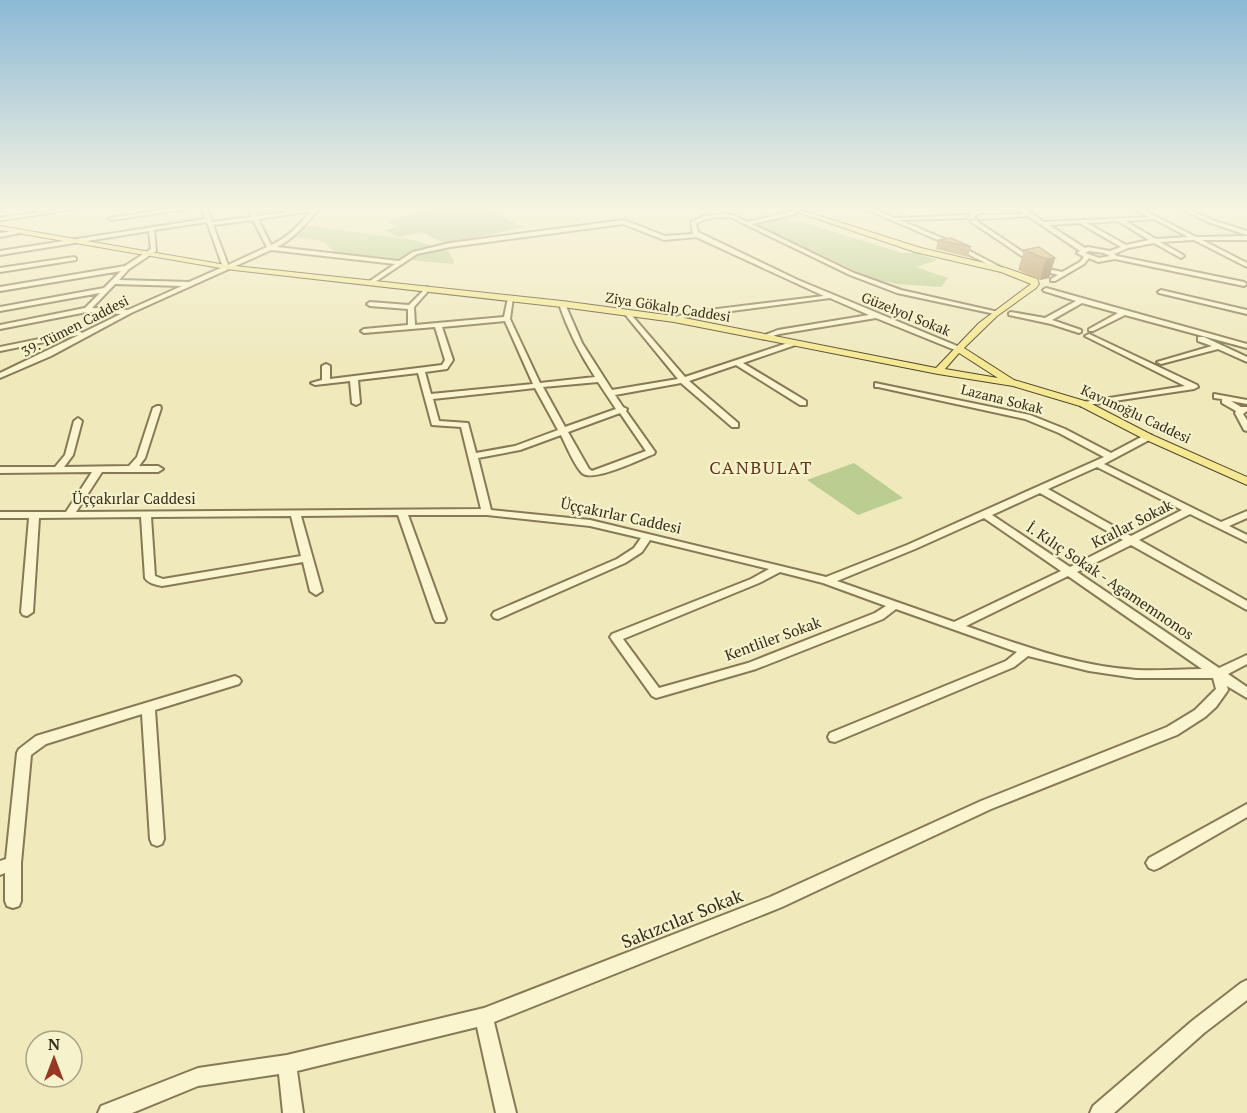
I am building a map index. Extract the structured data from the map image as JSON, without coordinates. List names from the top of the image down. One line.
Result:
{"streets":{"main road":["Ziya Gökalp Caddesi","Kavunoğlu Caddesi"],"street":["Güzelyol Sokak","39. Tümen Caddesi","Lazana Sokak","Üççakırlar Caddesi","Krallar Sokak","İ. Kılıç Sokak - Agamemnonos","Kentliler Sokak","Sakızcılar Sokak"]},"crossings":[["Ziya Gökalp Caddesi","39. Tümen Caddesi"],["Ziya Gökalp Caddesi","Kavunoğlu Caddesi"],["Üççakırlar Caddesi","Krallar Sokak"],["Üççakırlar Caddesi","İ. Kılıç Sokak - Agamemnonos"],["Üççakırlar Caddesi","Kentliler Sokak"],["Üççakırlar Caddesi","Sakızcılar Sokak"],["Krallar Sokak","İ. Kılıç Sokak - Agamemnonos"],["İ. Kılıç Sokak - Agamemnonos","Sakızcılar Sokak"]],"districts":["CANBULAT"],"north":"top"}
